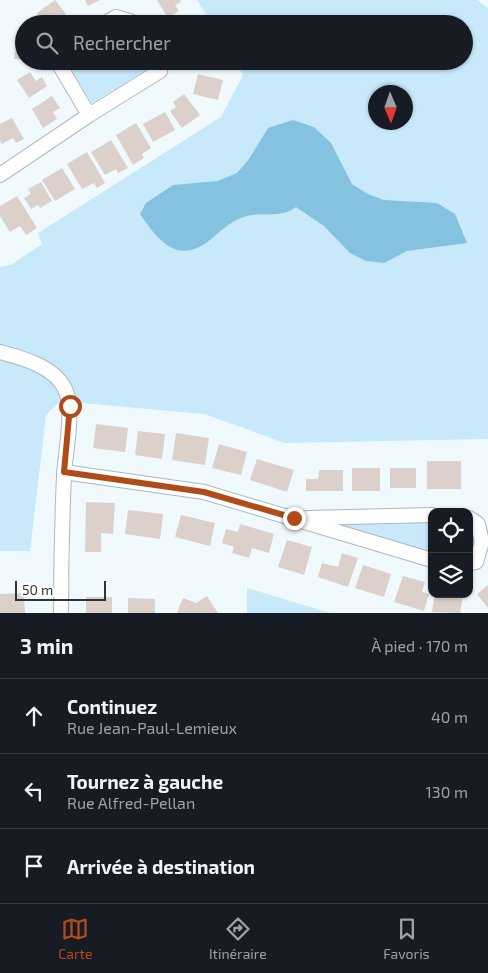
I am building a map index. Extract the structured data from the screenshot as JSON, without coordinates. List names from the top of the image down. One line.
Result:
{"scale_bar":"50 m","north":"bottom","page":{"search":"Rechercher","scale":"50 m","heading":["3 min","À pied · 170 m"],"list":[["Continuez","Rue Jean-Paul-Lemieux","40 m"],["Tournez à gauche","Rue Alfred-Pellan","130 m"],"Arrivée à destination"],"nav":["Carte","Itinéraire","Favoris"]}}
